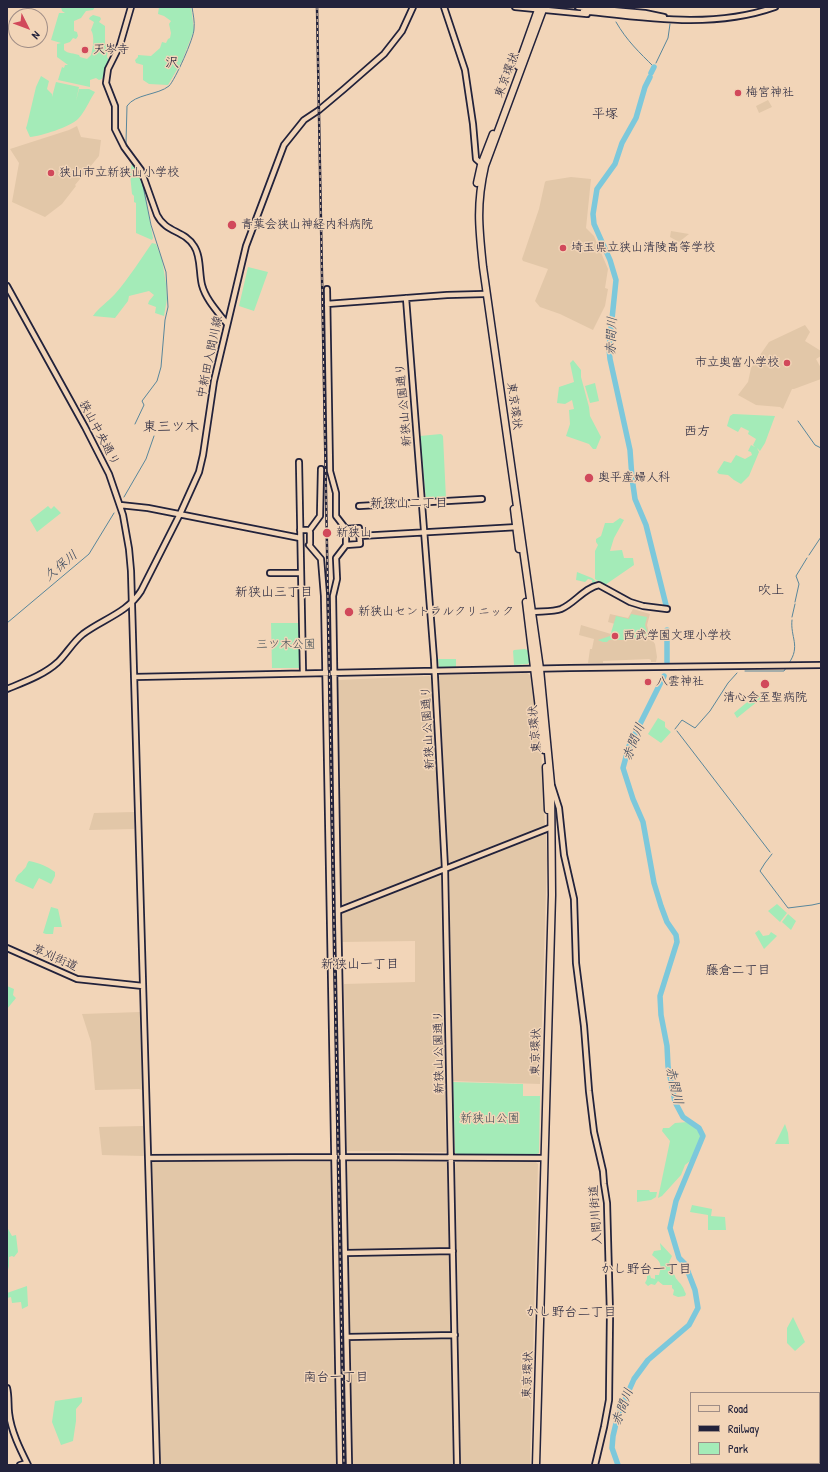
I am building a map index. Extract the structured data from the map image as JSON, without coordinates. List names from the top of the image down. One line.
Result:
{"streets":{"highway":["東京環状"],"street":["中新田入間川線","新狭山公園通り","狭山中央通り","草刈街道","入間川街道"]},"crossings":[["東京環状","入間川街道"],["中新田入間川線","狭山中央通り"],["狭山中央通り","草刈街道"]],"districts":["沢","平塚","東三ツ木","西方","新狭山二丁目","吹上","新狭山三丁目","新狭山一丁目","藤倉二丁目","かし野台一丁目","かし野台二丁目","南台一丁目"],"water":["赤間川","久保川"],"parks":["三ツ木公園","新狭山公園"],"places":["天岑寺","梅宮神社","狭山市立新狭山小学校","青葉会狭山神経内科病院","埼玉県立狭山清陵高等学校","市立奥富小学校","奥平産婦人科","新狭山","新狭山セントラルクリニック","西武学園文理小学校","八雲神社","清心会至聖病院"],"legend":["Road","Railway","Park"],"north":"bottom right"}
